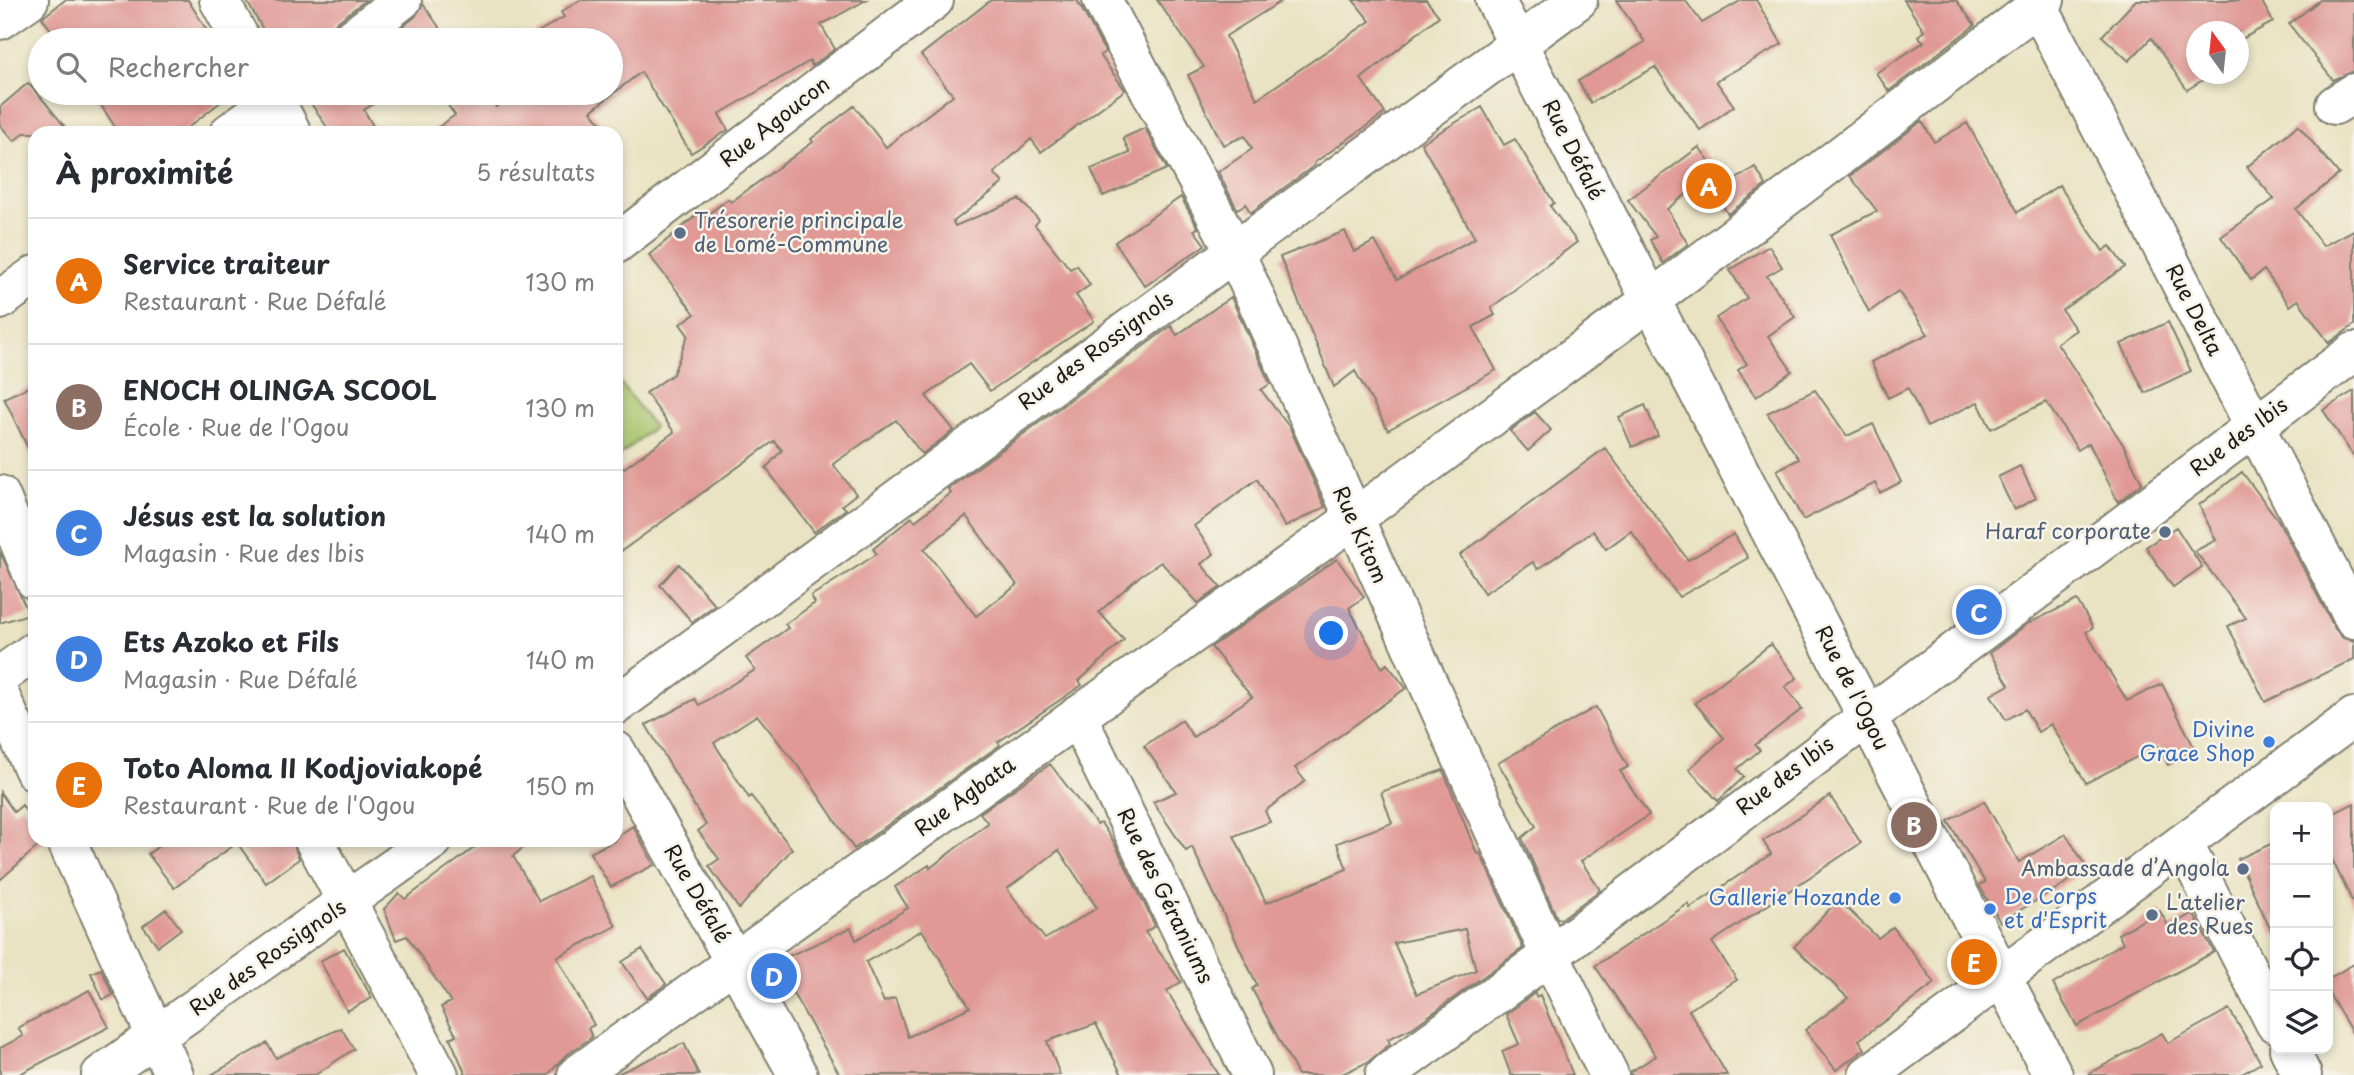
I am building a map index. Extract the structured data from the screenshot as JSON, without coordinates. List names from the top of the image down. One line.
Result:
{"streets":{"street":["Rue Agoucon","Rue Défalé","Rue Delta","Rue des Rossignols","Rue des Ibis","Rue Kitom","Rue de l'Ogou","Rue Agbata","Rue des Géraniums"]},"crossings":[["Rue Défalé","Rue des Rossignols"],["Rue Défalé","Rue de l'Ogou"],["Rue Défalé","Rue Agbata"],["Rue Delta","Rue des Ibis"],["Rue Delta","Rue Agbata"],["Rue des Rossignols","Rue Kitom"],["Rue des Ibis","Rue Kitom"],["Rue des Ibis","Rue de l'Ogou"],["Rue Kitom","Rue Agbata"],["Rue de l'Ogou","Rue Agbata"],["Rue Agbata","Rue des Géraniums"]],"places":["Trésorerie principale de Lomé-Commune","Haraf corporate","Divine Grace Shop","Ambassade d’Angola","Gallerie Hozande","De Corps et d'Esprit","L'atelier des Rues"],"north":"top","page":{"search":"Rechercher","heading":["À proximité","5 résultats"],"pins":["A","C","B","E","D"],"list":[{"mark":"A","name":"Service traiteur","note":"Restaurant · Rue Défalé","value":"130 m"},{"mark":"B","name":"ENOCH OLINGA SCOOL","note":"École · Rue de l'Ogou","value":"130 m"},{"mark":"C","name":"Jésus est la solution","note":"Magasin · Rue des Ibis","value":"140 m"},{"mark":"D","name":"Ets Azoko et Fils","note":"Magasin · Rue Défalé","value":"140 m"},{"mark":"E","name":"Toto Aloma II Kodjoviakopé","note":"Restaurant · Rue de l'Ogou","value":"150 m"}],"map_buttons":["+","−"]}}
